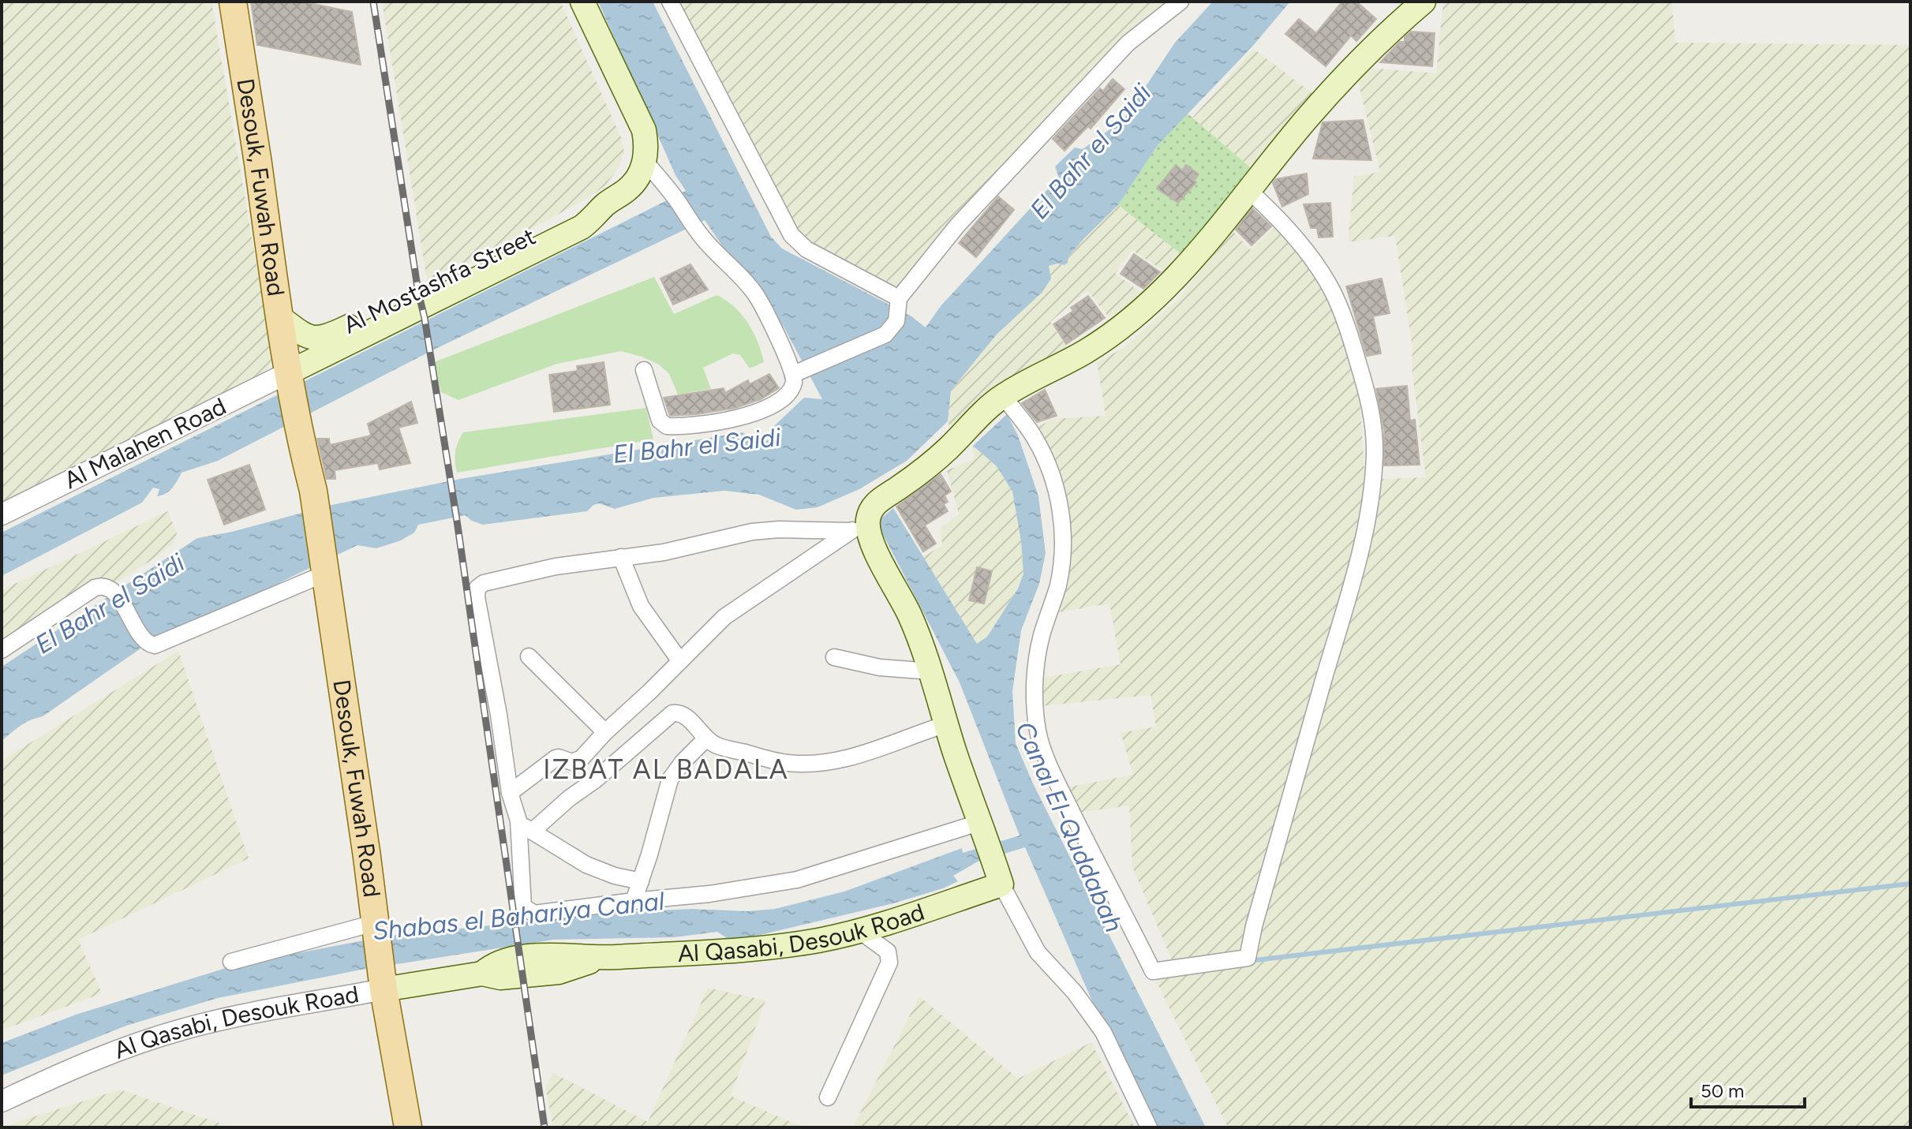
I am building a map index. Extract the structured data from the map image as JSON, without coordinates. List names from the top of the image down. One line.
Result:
{"streets":{"main road":["Desouk, Fuwah Road","Al Mostashfa Street","Al Qasabi, Desouk Road"],"street":["Al Malahen Road"]},"crossings":[["Desouk, Fuwah Road","Al Mostashfa Street"],["Desouk, Fuwah Road","Al Malahen Road"],["Desouk, Fuwah Road","Al Qasabi, Desouk Road"],["Al Mostashfa Street","Al Malahen Road"]],"districts":["IZBAT AL BADALA"],"water":["El Bahr el Saidi","Canal El-Quddabah","Shabas el Bahariya Canal"],"scale_bar":"50 m"}
